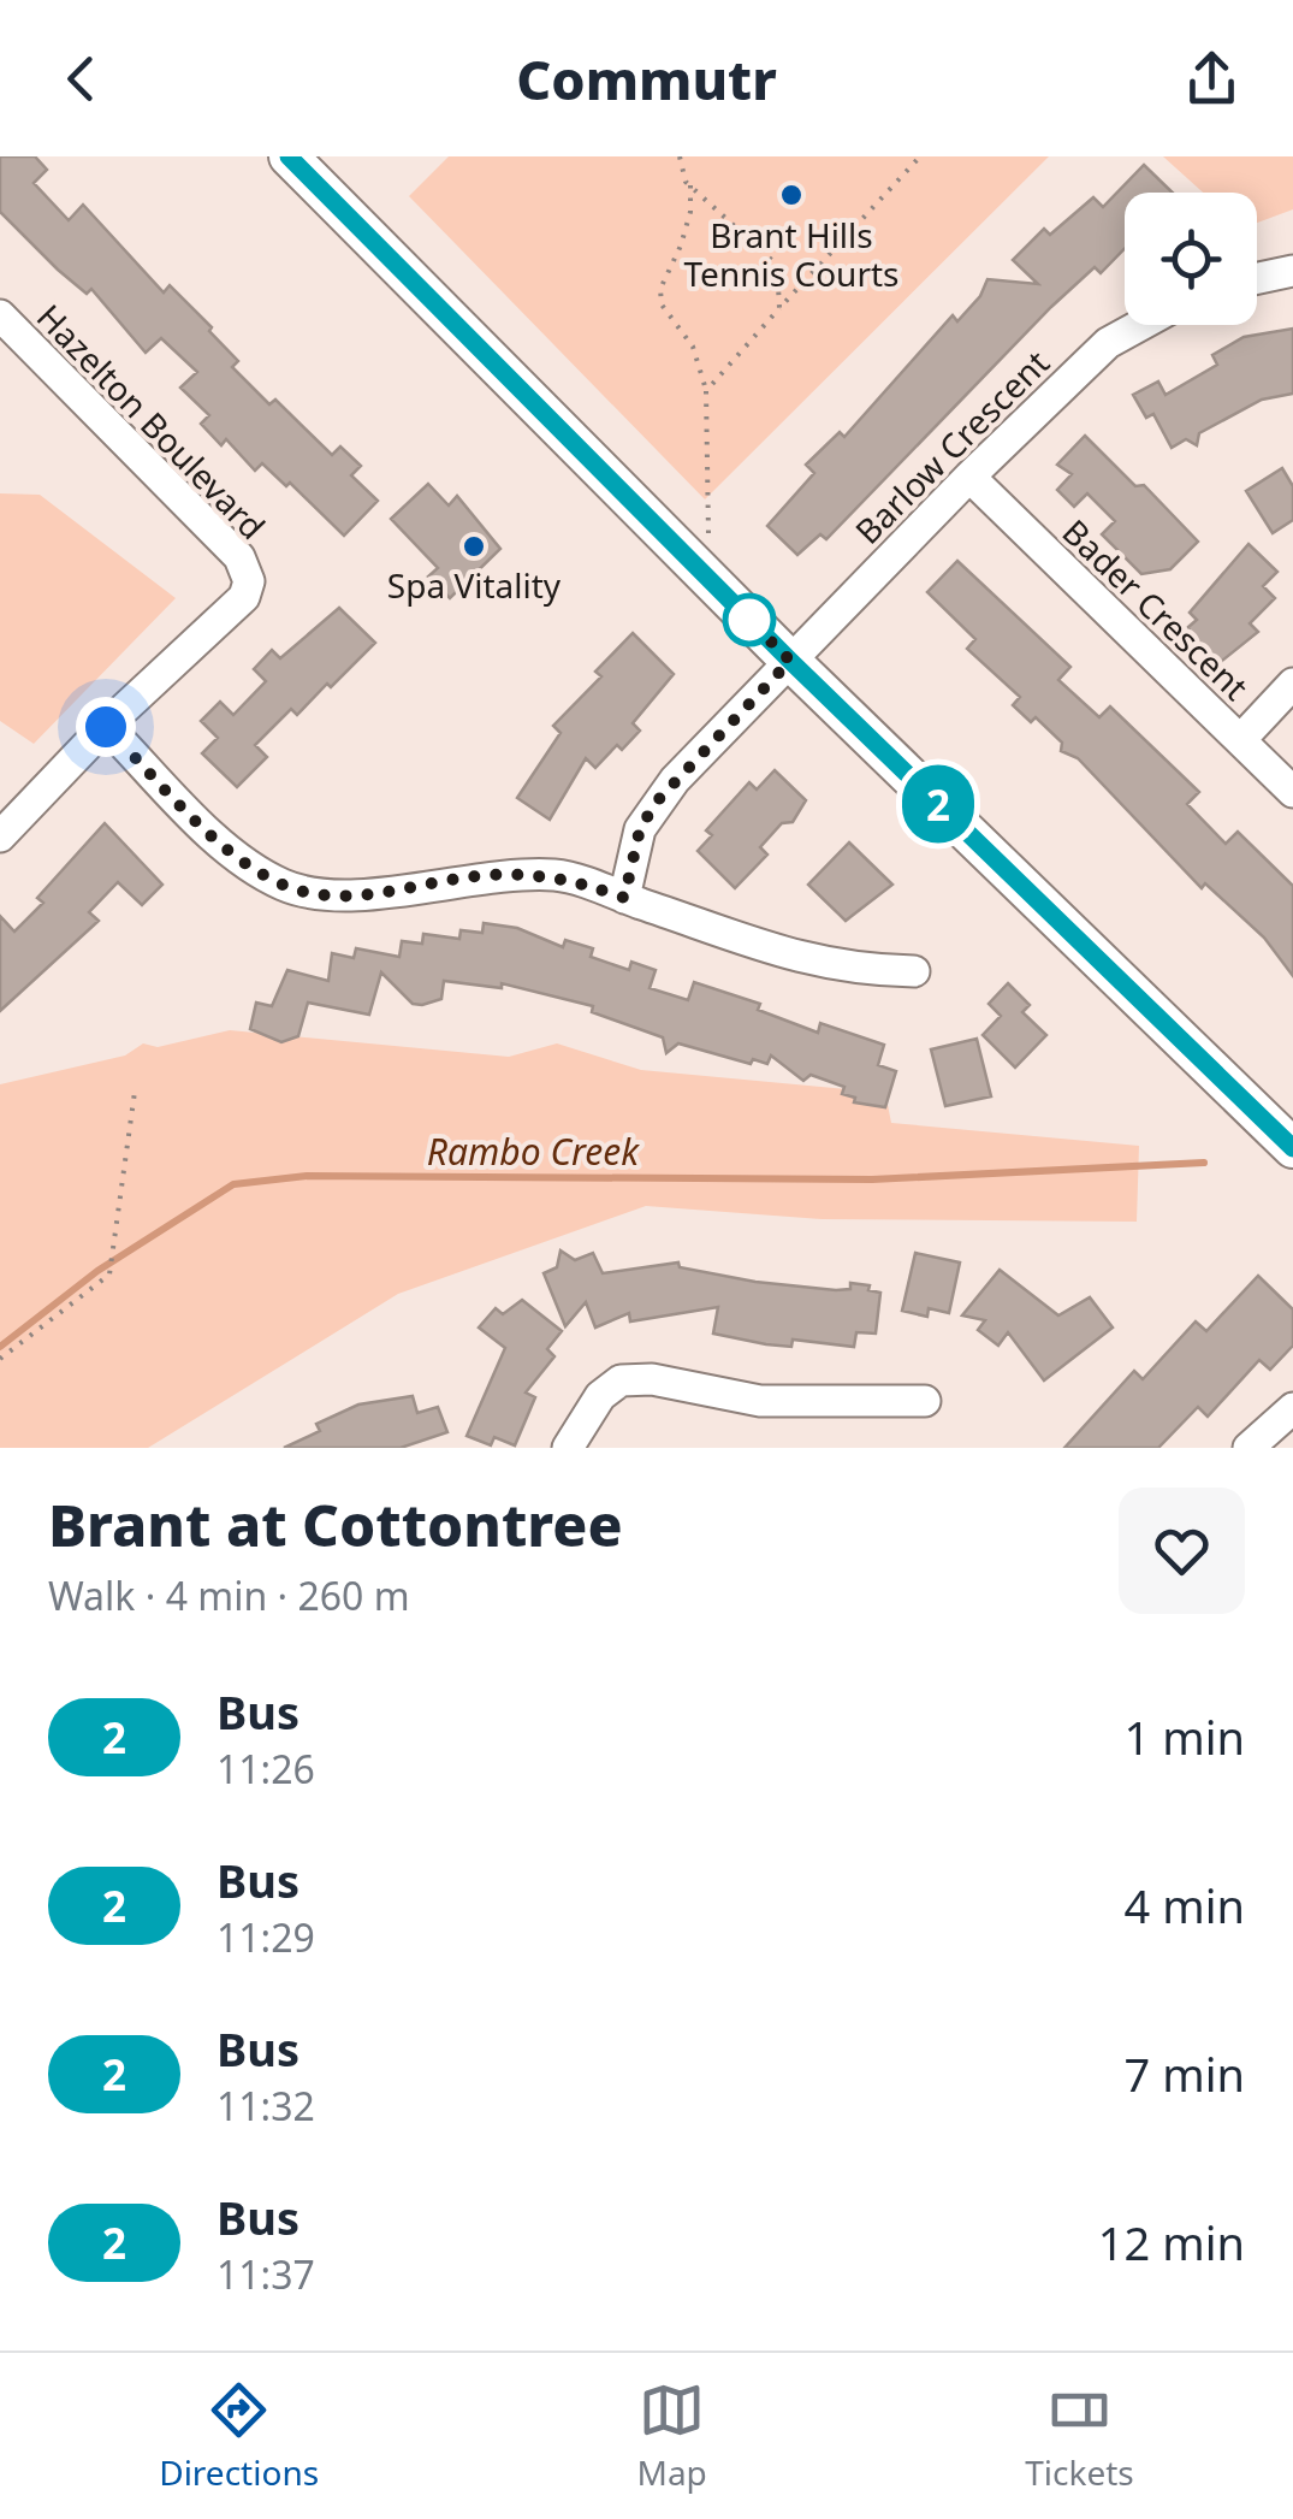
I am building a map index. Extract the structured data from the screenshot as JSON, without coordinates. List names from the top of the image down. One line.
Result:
{"streets":{"street":["Hazelton Boulevard","Barlow Crescent","Bader Crescent"]},"crossings":[["Barlow Crescent","Bader Crescent"]],"water":["Rambo Creek"],"places":["Brant Hills Tennis Courts","Spa Vitality"],"lines":["bus line 2"],"page":{"header":"Commutr","on_map":"2","heading":["Brant at Cottontree","Walk · 4 min · 260 m"],"list":[{"mark":"2","name":"Bus","note":"11:26","value":"1 min"},{"mark":"2","name":"Bus","note":"11:29","value":"4 min"},{"mark":"2","name":"Bus","note":"11:32","value":"7 min"},{"mark":"2","name":"Bus","note":"11:37","value":"12 min"}],"tabs":["Directions","Map","Tickets"]}}
